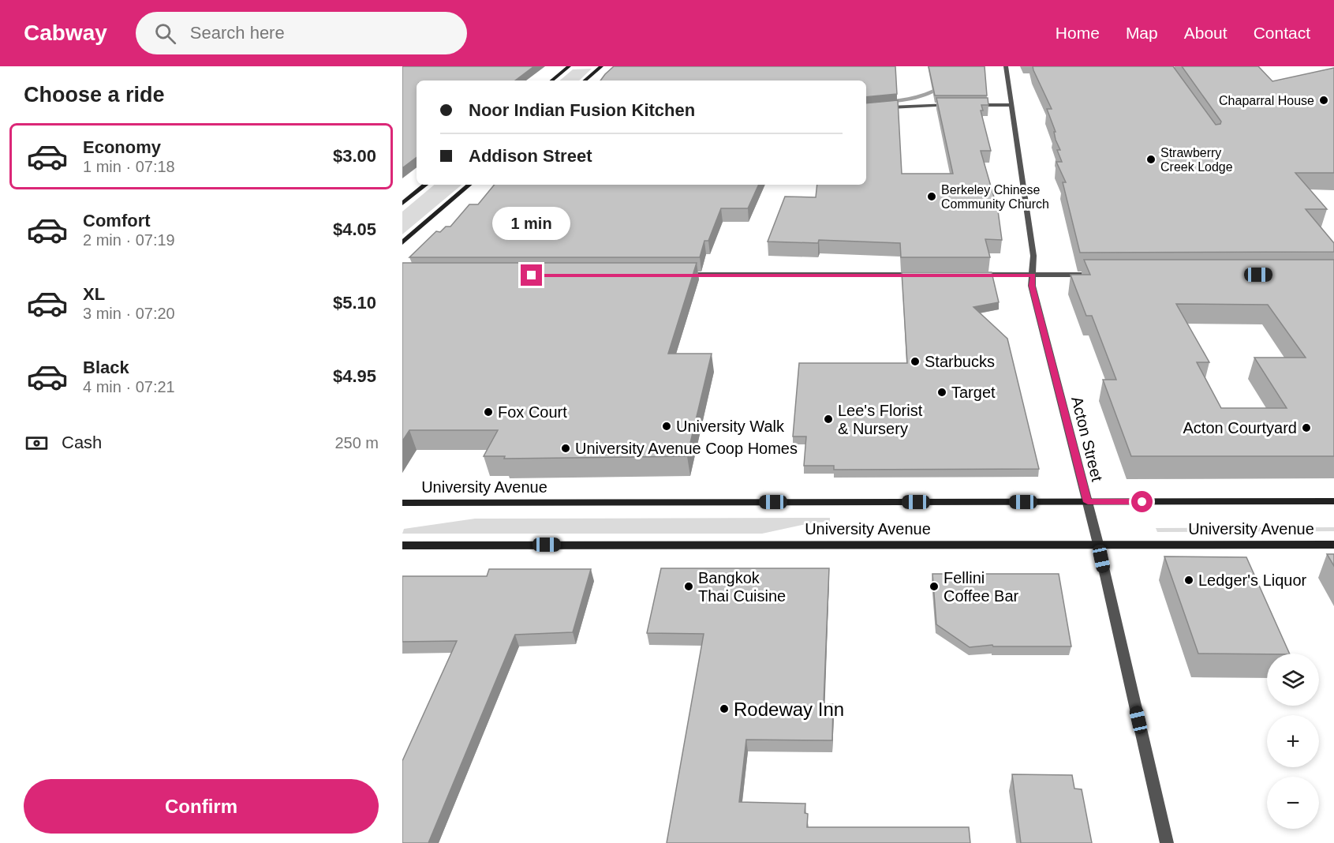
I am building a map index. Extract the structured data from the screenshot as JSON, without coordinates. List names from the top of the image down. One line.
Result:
{"streets":{"main road":["University Avenue"],"street":["Acton Street"]},"crossings":[["Acton Street","University Avenue"]],"places":["Chaparral House","Strawberry Creek Lodge","Berkeley Chinese Community Church","Starbucks","Target","Fox Court","Lee's Florist & Nursery","University Walk","Acton Courtyard","University Avenue Coop Homes","Ledger's Liquor","Bangkok Thai Cuisine","Fellini Coffee Bar","Rodeway Inn"],"page":{"header":"Cabway","search":"Search here","nav":["Home","Map","About","Contact"],"heading":"Choose a ride","banner":["Noor Indian Fusion Kitchen","Addison Street"],"list":[{"name":"Economy","note":"1 min · 07:18","value":"$3.00"},{"name":"Comfort","note":"2 min · 07:19","value":"$4.05"},{"name":"XL","note":"3 min · 07:20","value":"$5.10"},{"name":"Black","note":"4 min · 07:21","value":"$4.95"}],"bubble":"1 min","pay":["Cash","250 m"],"map_buttons":["+","−"],"buttons":"Confirm"}}
